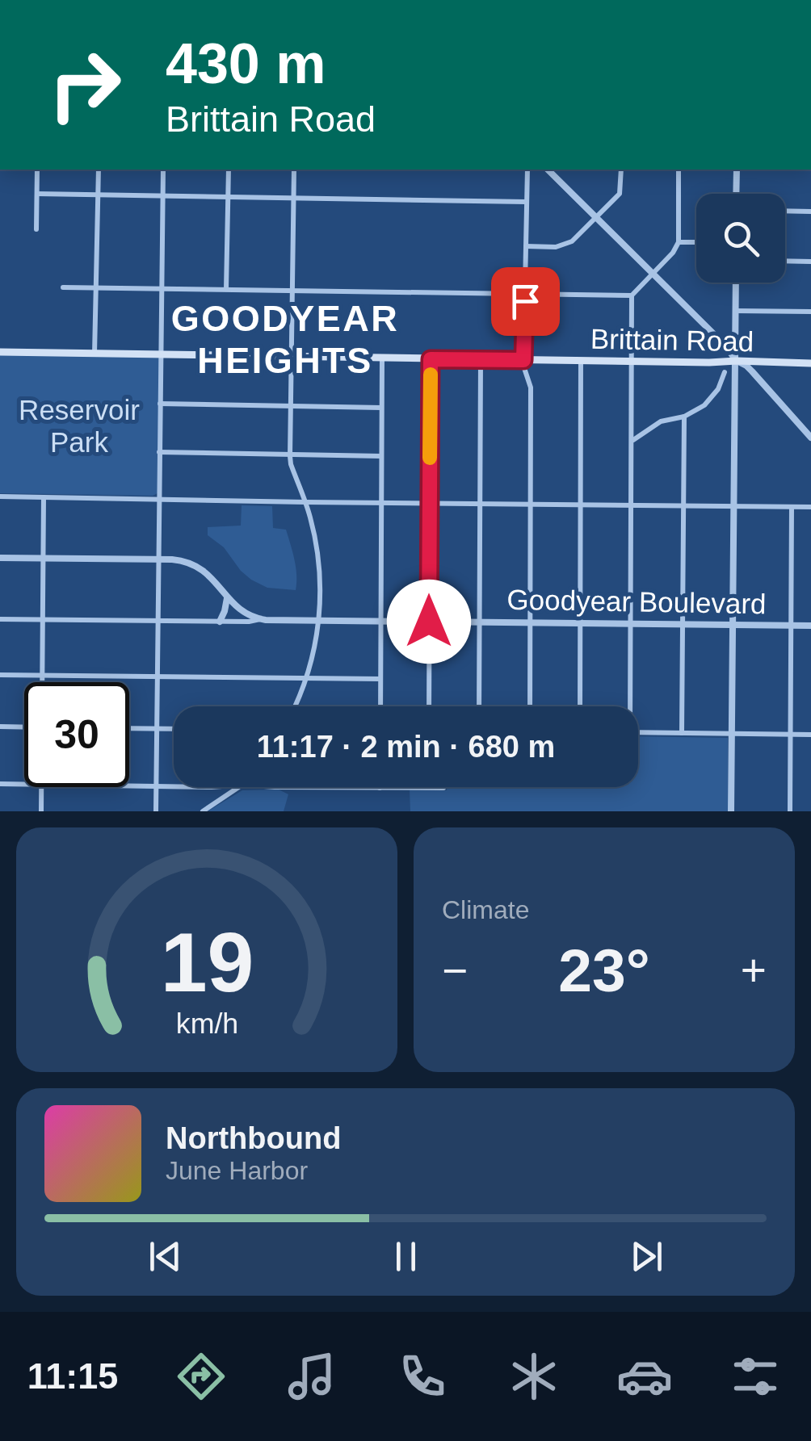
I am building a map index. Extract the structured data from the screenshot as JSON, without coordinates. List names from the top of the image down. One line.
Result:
{"streets":{"main road":["Brittain Road"],"street":["Goodyear Boulevard"]},"districts":["GOODYEAR HEIGHTS"],"parks":["Reservoir Park"],"page":{"turn":["430 m","Brittain Road"],"limit":"30","trip":"11:17 · 2 min · 680 m","tile":"Climate","heat":["−","23°","+"],"song":["Northbound","June Harbor"],"tabs":"11:15","gauge":["19","km/h"]}}
